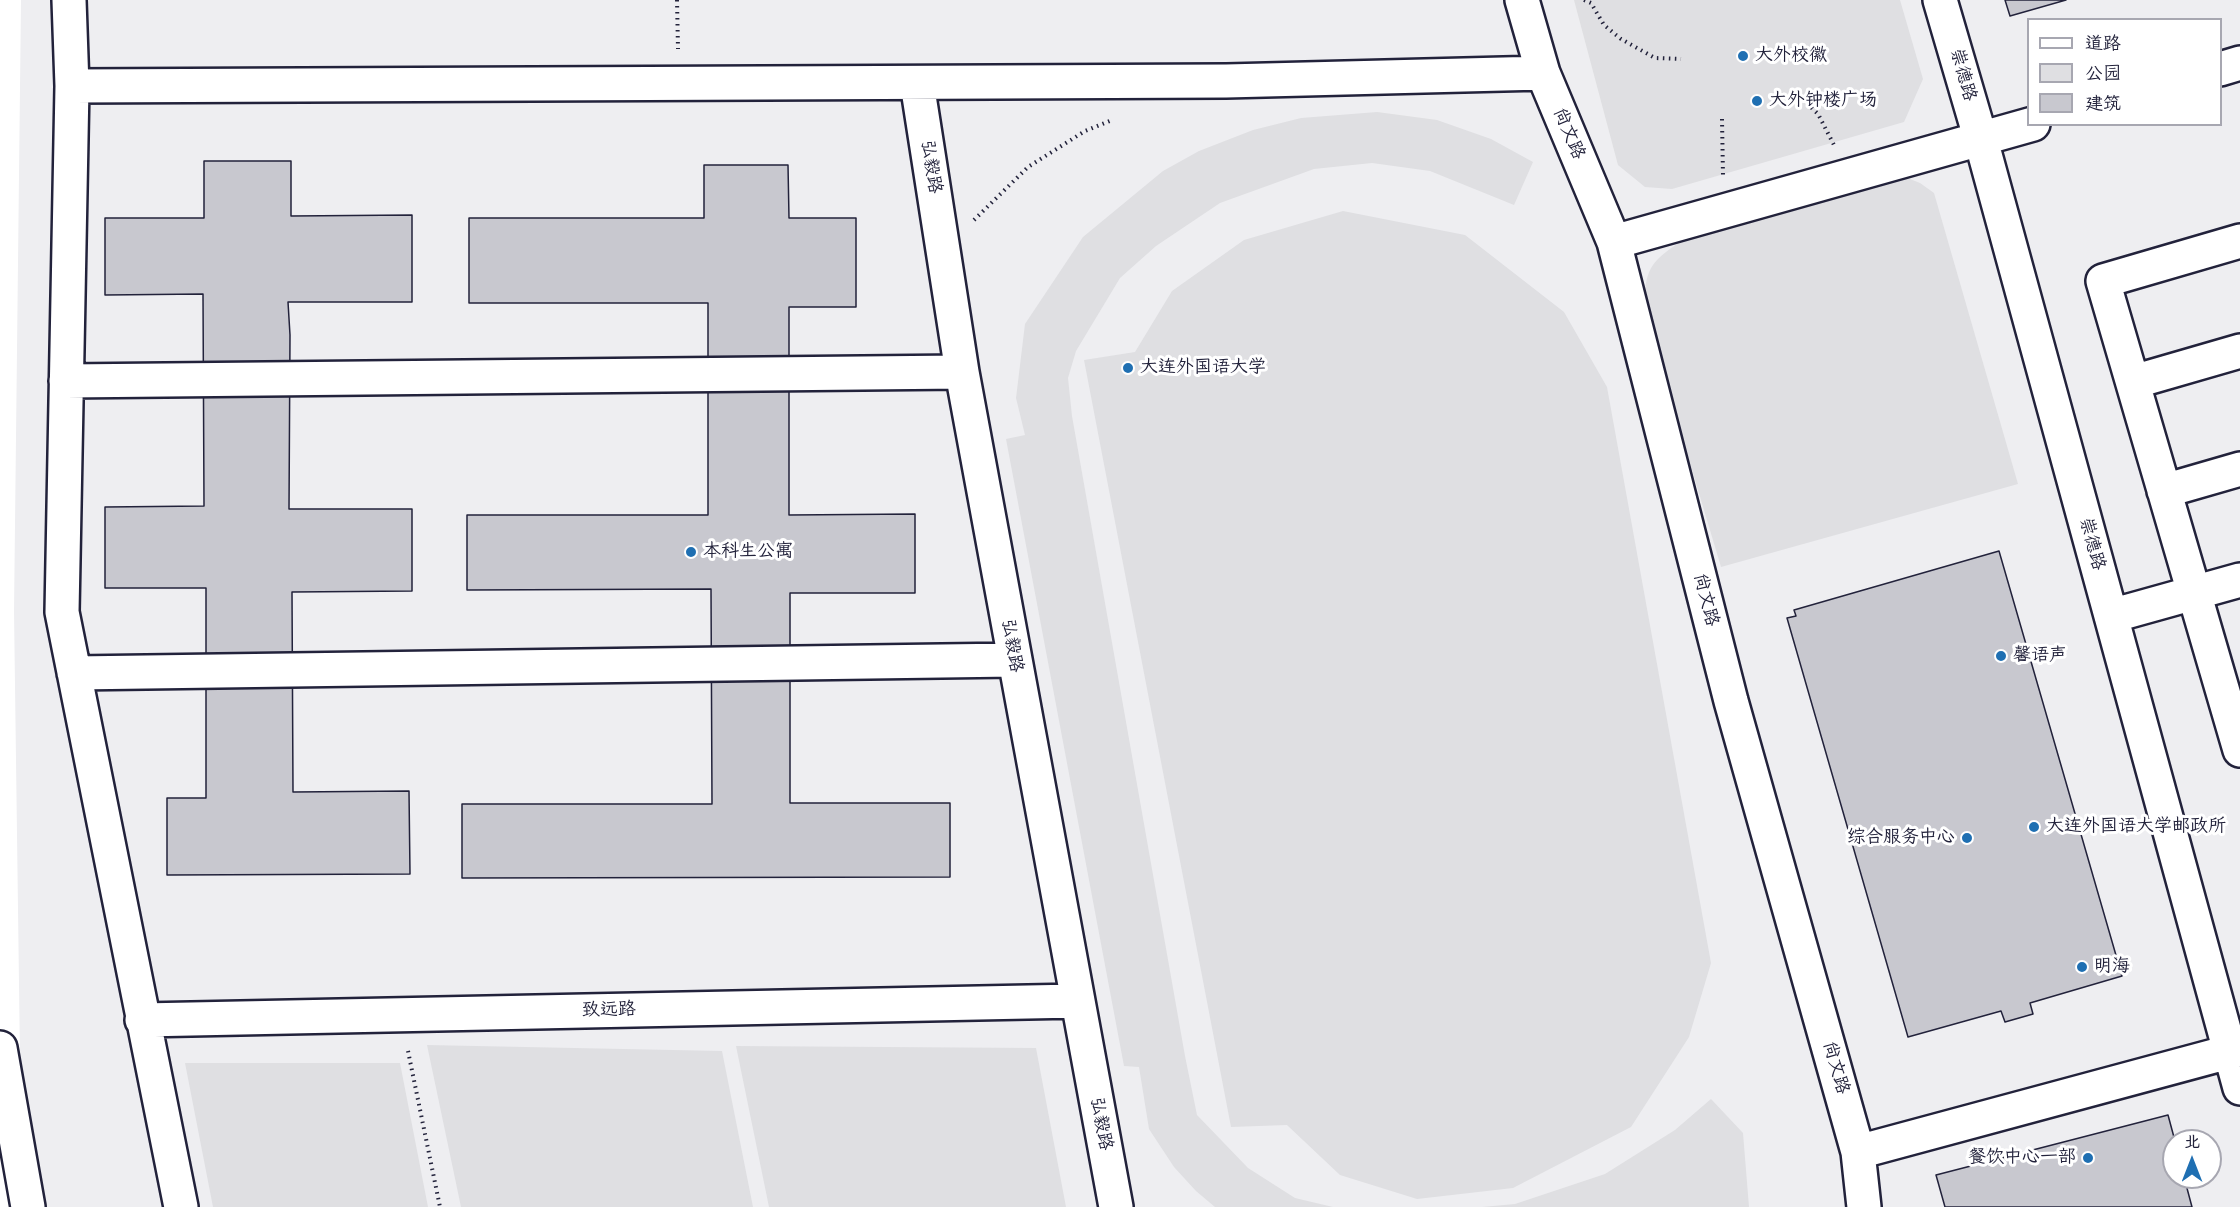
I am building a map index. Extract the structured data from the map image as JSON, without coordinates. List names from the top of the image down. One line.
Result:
{"streets":{"street":["崇德路","尚文路","弘毅路","致远路"]},"crossings":[["弘毅路","致远路"]],"places":["大外校徽","大外钟楼广场","大连外国语大学","本科生公寓","馨语声","大连外国语大学邮政所","综合服务中心","明海","餐饮中心一部"],"legend":["道路","公园","建筑"],"north":"top"}
